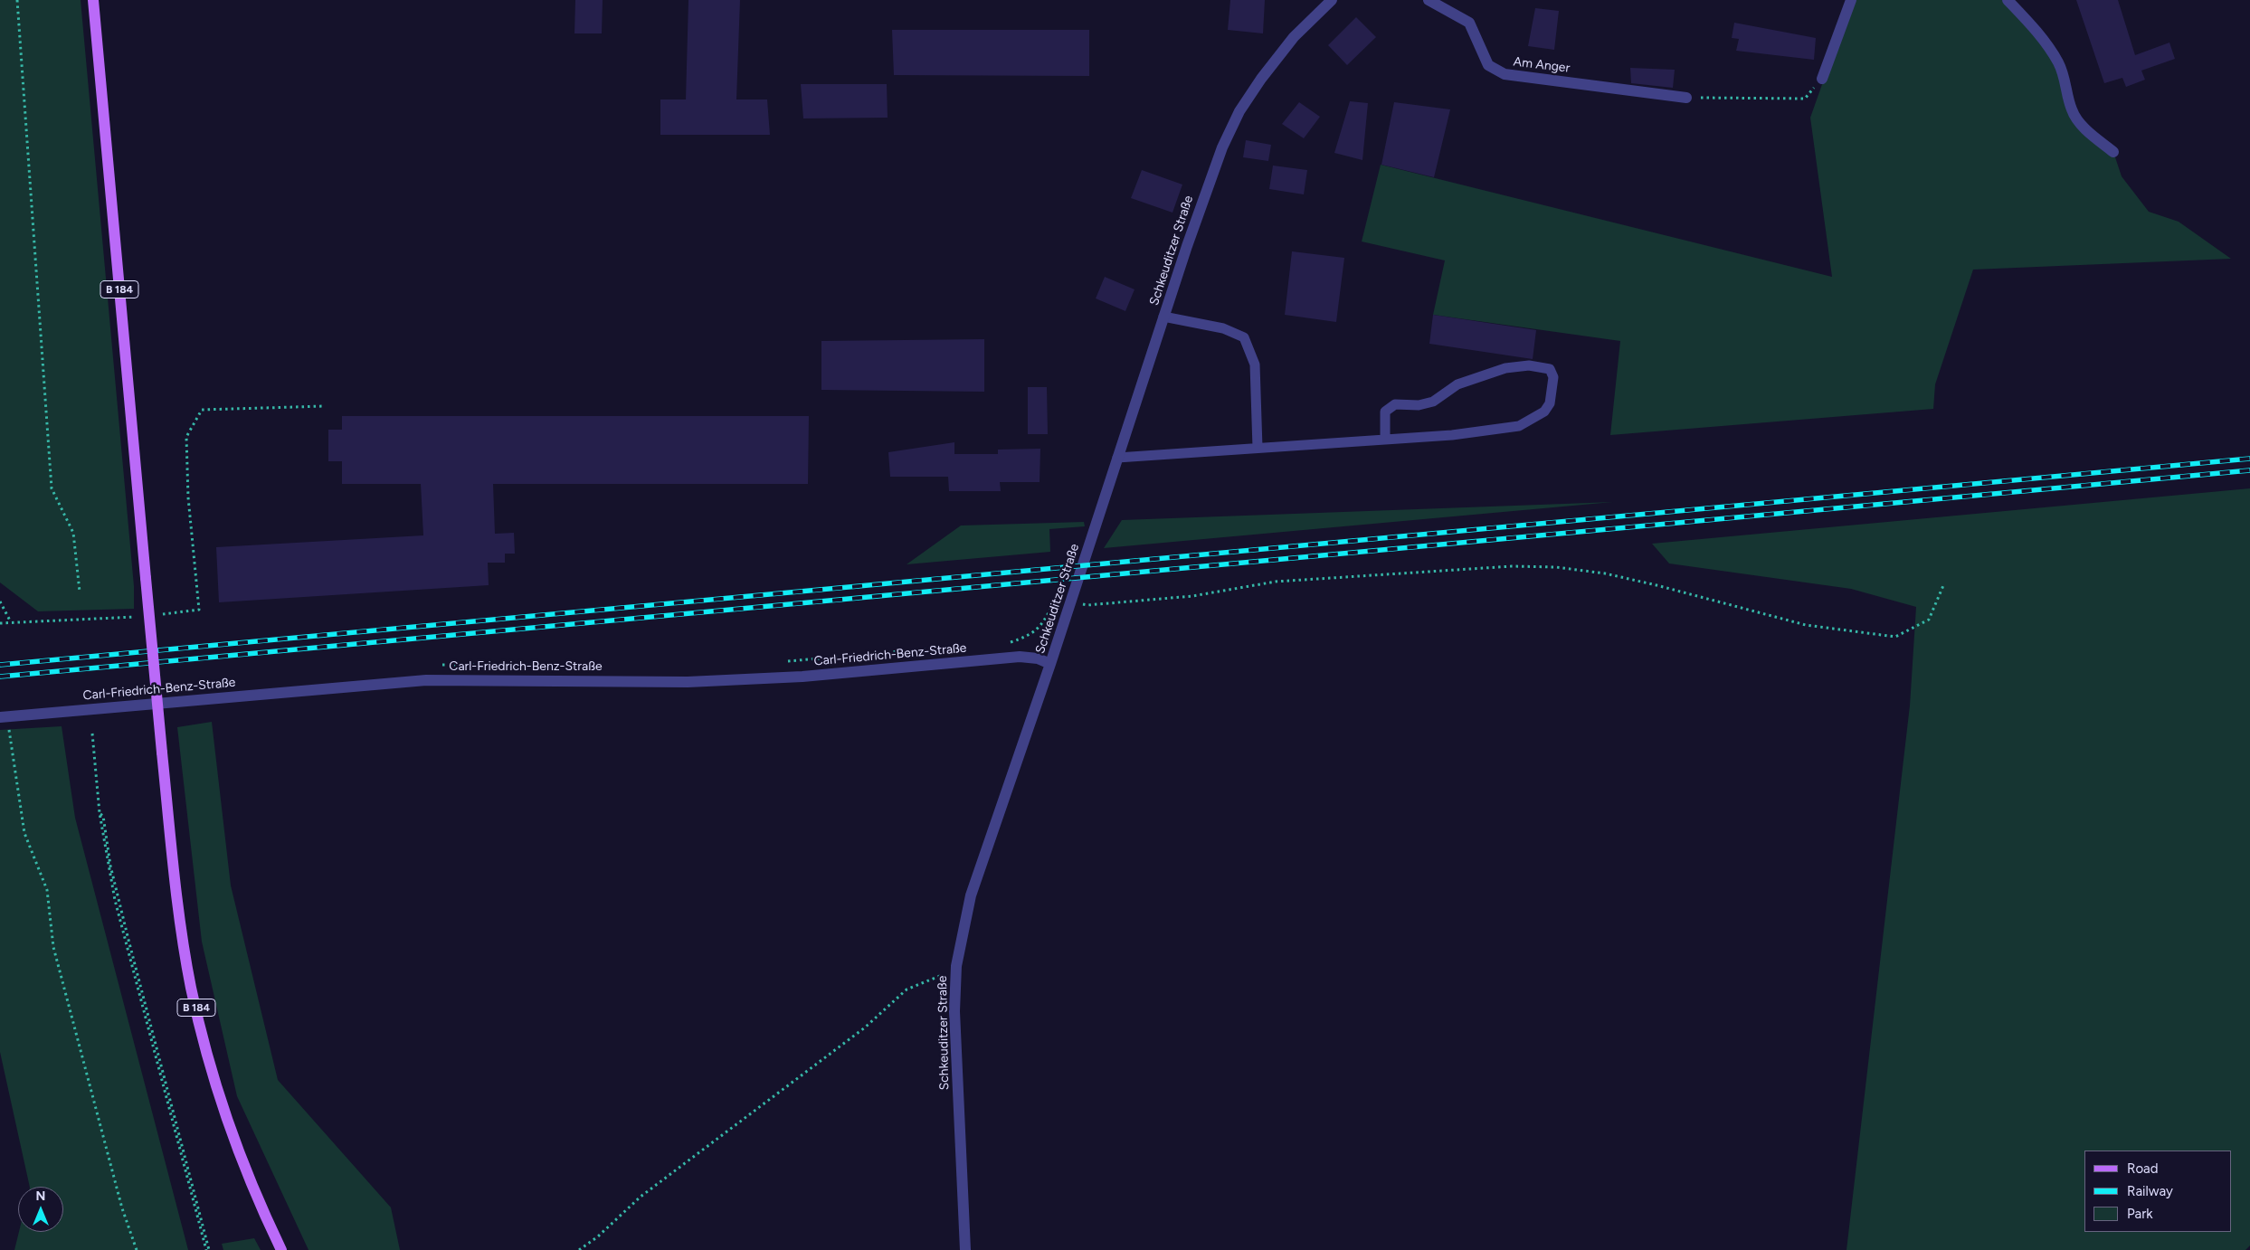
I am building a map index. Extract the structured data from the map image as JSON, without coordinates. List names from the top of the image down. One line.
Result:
{"streets":{"main road":["B 184"],"street":["Am Anger","Schkeuditzer Straße","Carl-Friedrich-Benz-Straße"]},"crossings":[["Schkeuditzer Straße","Carl-Friedrich-Benz-Straße"]],"legend":["Road","Railway","Park"],"north":"top"}
